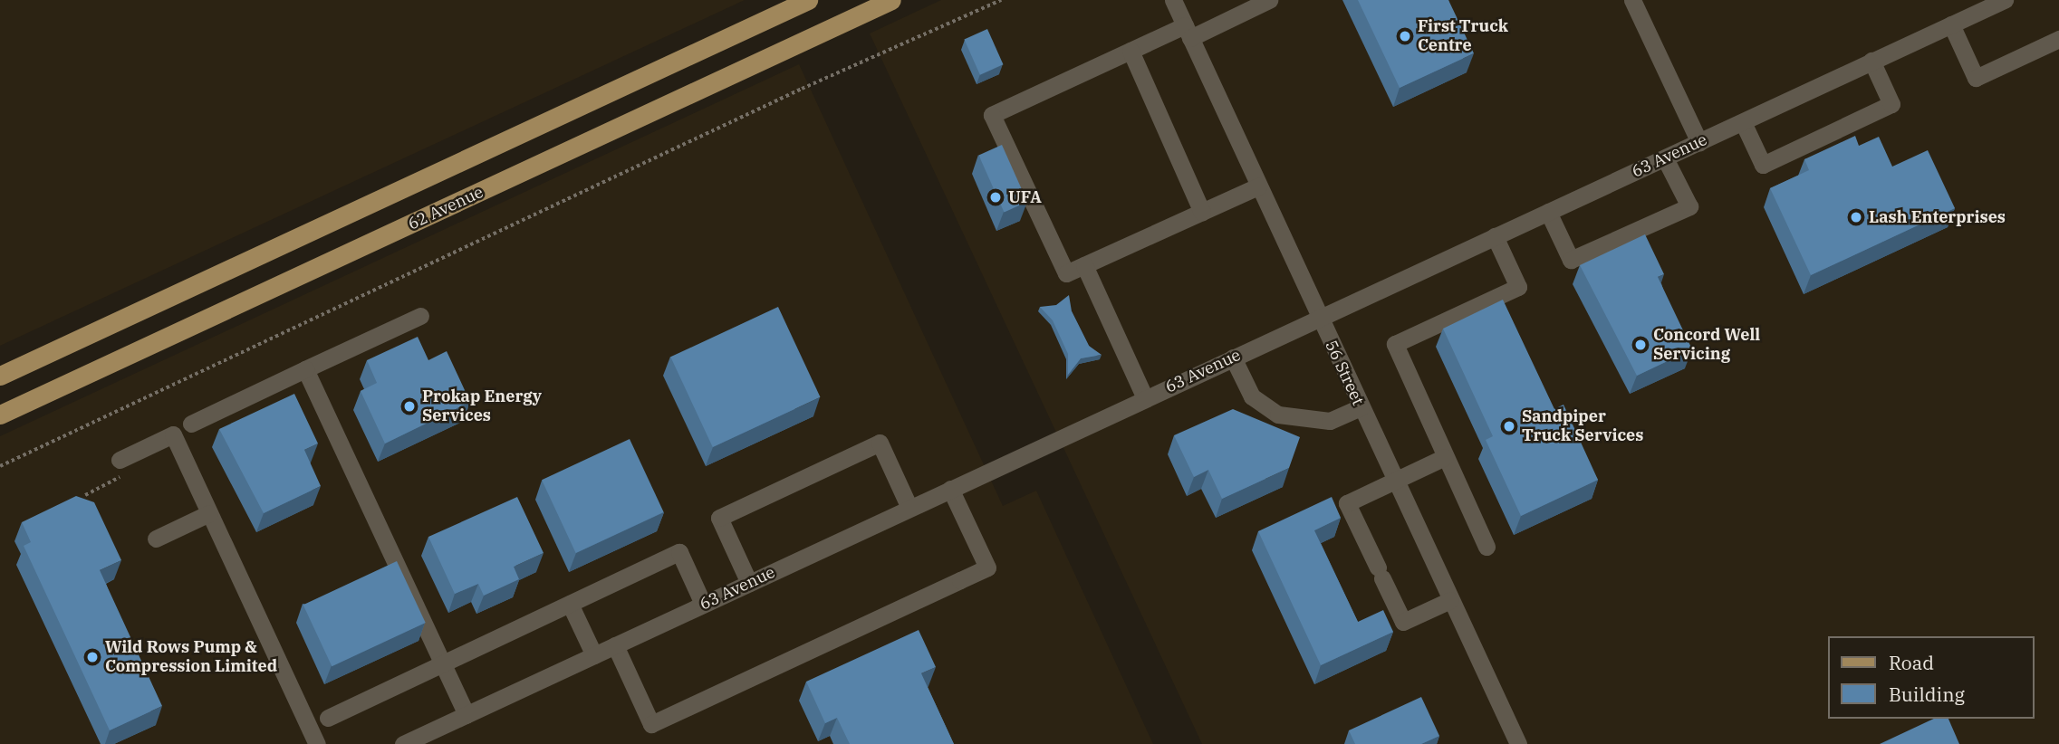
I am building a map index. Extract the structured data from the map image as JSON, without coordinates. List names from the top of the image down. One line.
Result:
{"streets":{"main road":["62 Avenue"],"street":["63 Avenue","56 Street"]},"crossings":[["63 Avenue","56 Street"]],"places":["First Truck Centre","UFA","Lash Enterprises","Concord Well Servicing","Prokap Energy Services","Sandpiper Truck Services","Wild Rows Pump & Compression Limited"],"legend":["Road","Building"]}
